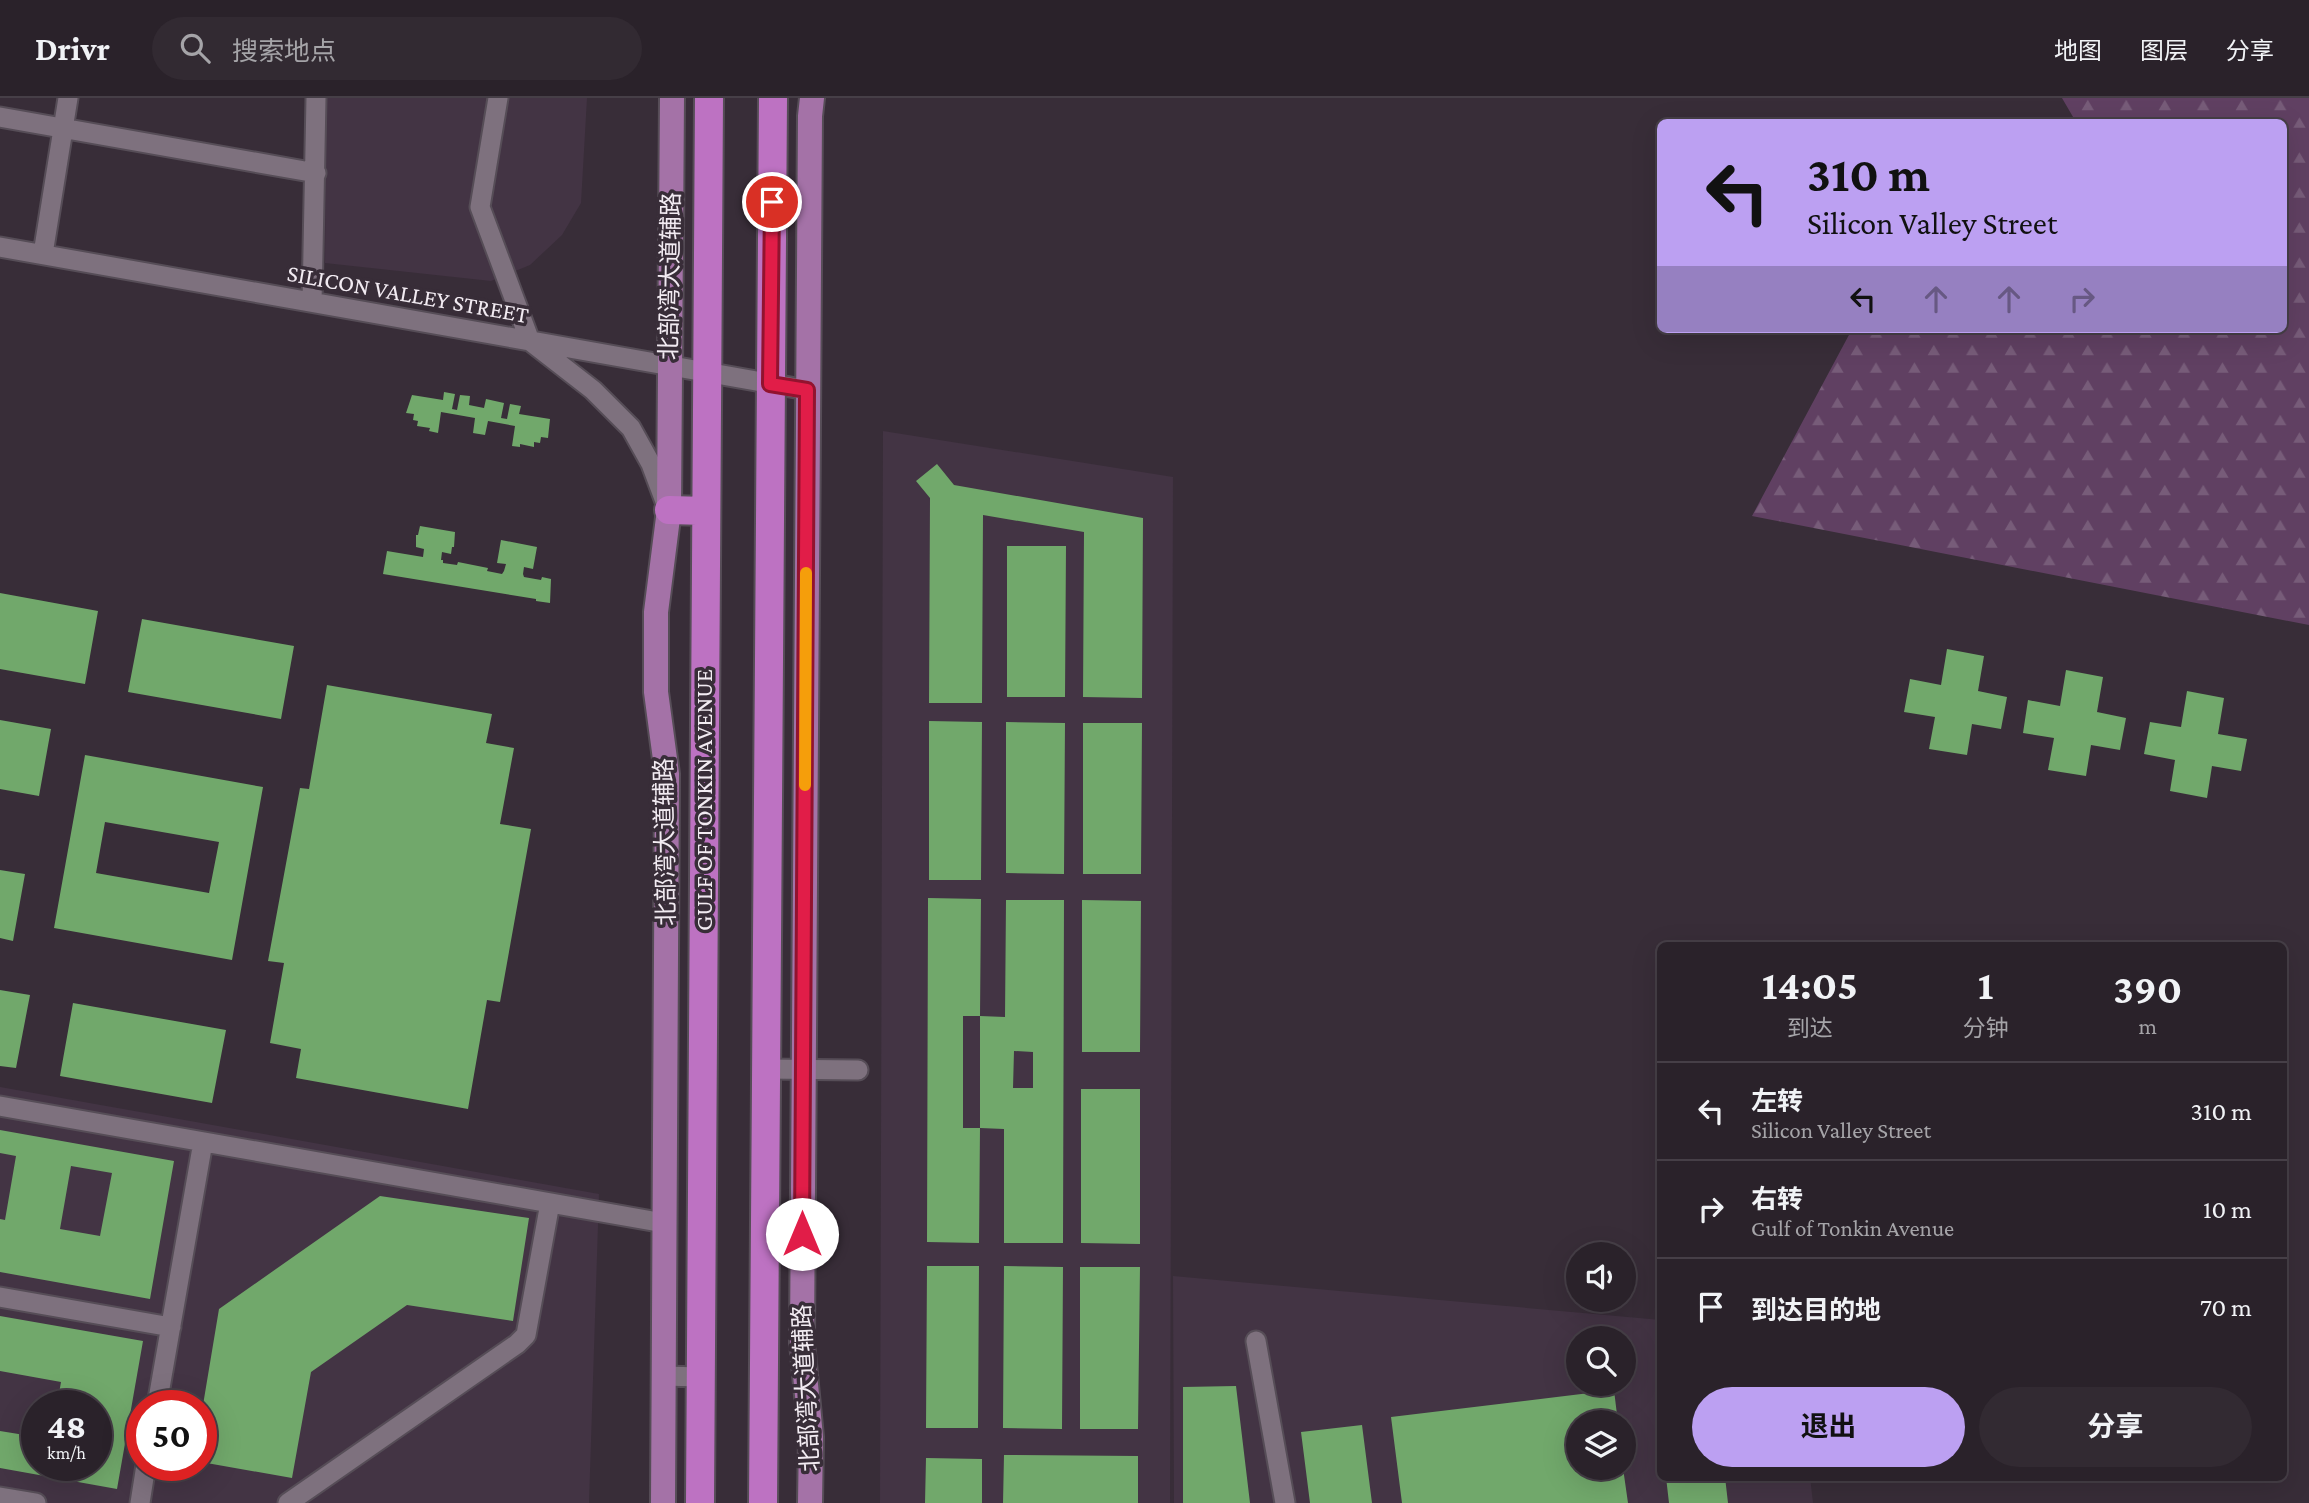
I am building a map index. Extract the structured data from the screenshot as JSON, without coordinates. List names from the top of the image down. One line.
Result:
{"streets":{"highway":["GULF OF TONKIN AVENUE"],"main road":["北部湾大道辅路"],"street":["SILICON VALLEY STREET"]},"crossings":[["北部湾大道辅路","SILICON VALLEY STREET"],["SILICON VALLEY STREET","GULF OF TONKIN AVENUE"]],"page":{"header":"Drivr","search":"搜索地点","nav":["地图","图层","分享"],"turn":["310 m","Silicon Valley Street"],"eta":["14:05","到达","1","分钟","390","m"],"list":[{"name":"左转","note":"Silicon Valley Street","value":"310 m"},{"name":"右转","note":"Gulf of Tonkin Avenue","value":"10 m"},{"name":"到达目的地","value":"70 m"}],"buttons":["退出","分享"],"speed":"48 km/h","limit":"50"}}
